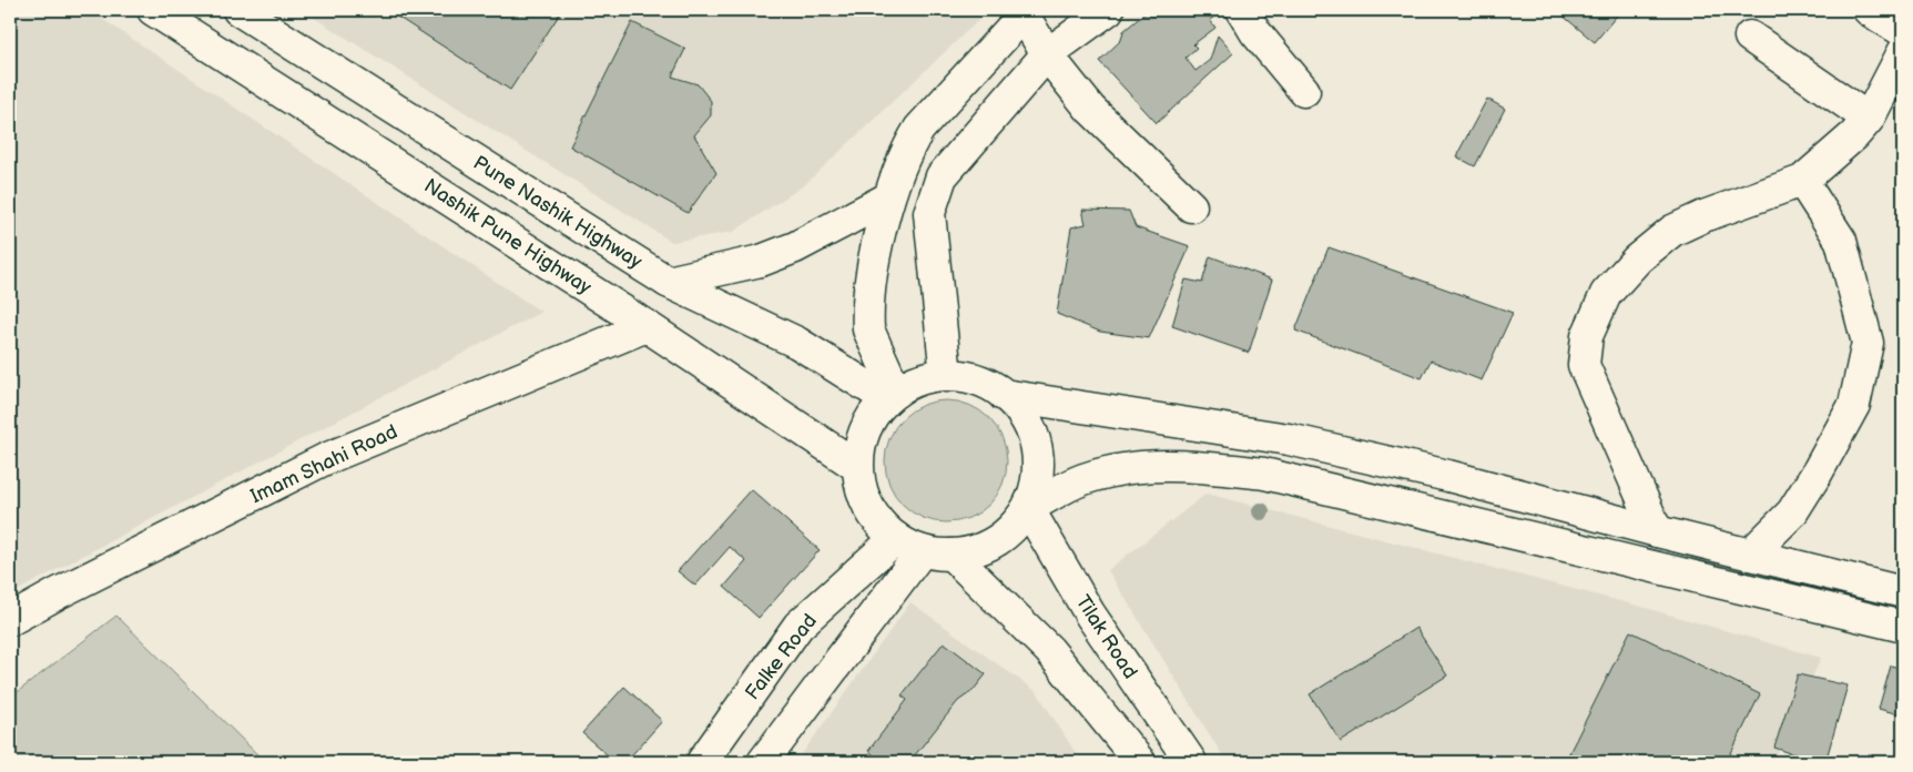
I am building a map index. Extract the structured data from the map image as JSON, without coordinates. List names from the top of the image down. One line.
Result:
{"streets":{"main road":["Pune Nashik Highway","Nashik Pune Highway","Imam Shahi Road","Tilak Road","Falke Road"]},"crossings":[["Pune Nashik Highway","Nashik Pune Highway"],["Pune Nashik Highway","Tilak Road"],["Pune Nashik Highway","Falke Road"],["Nashik Pune Highway","Imam Shahi Road"],["Nashik Pune Highway","Tilak Road"],["Nashik Pune Highway","Falke Road"],["Tilak Road","Falke Road"]]}
